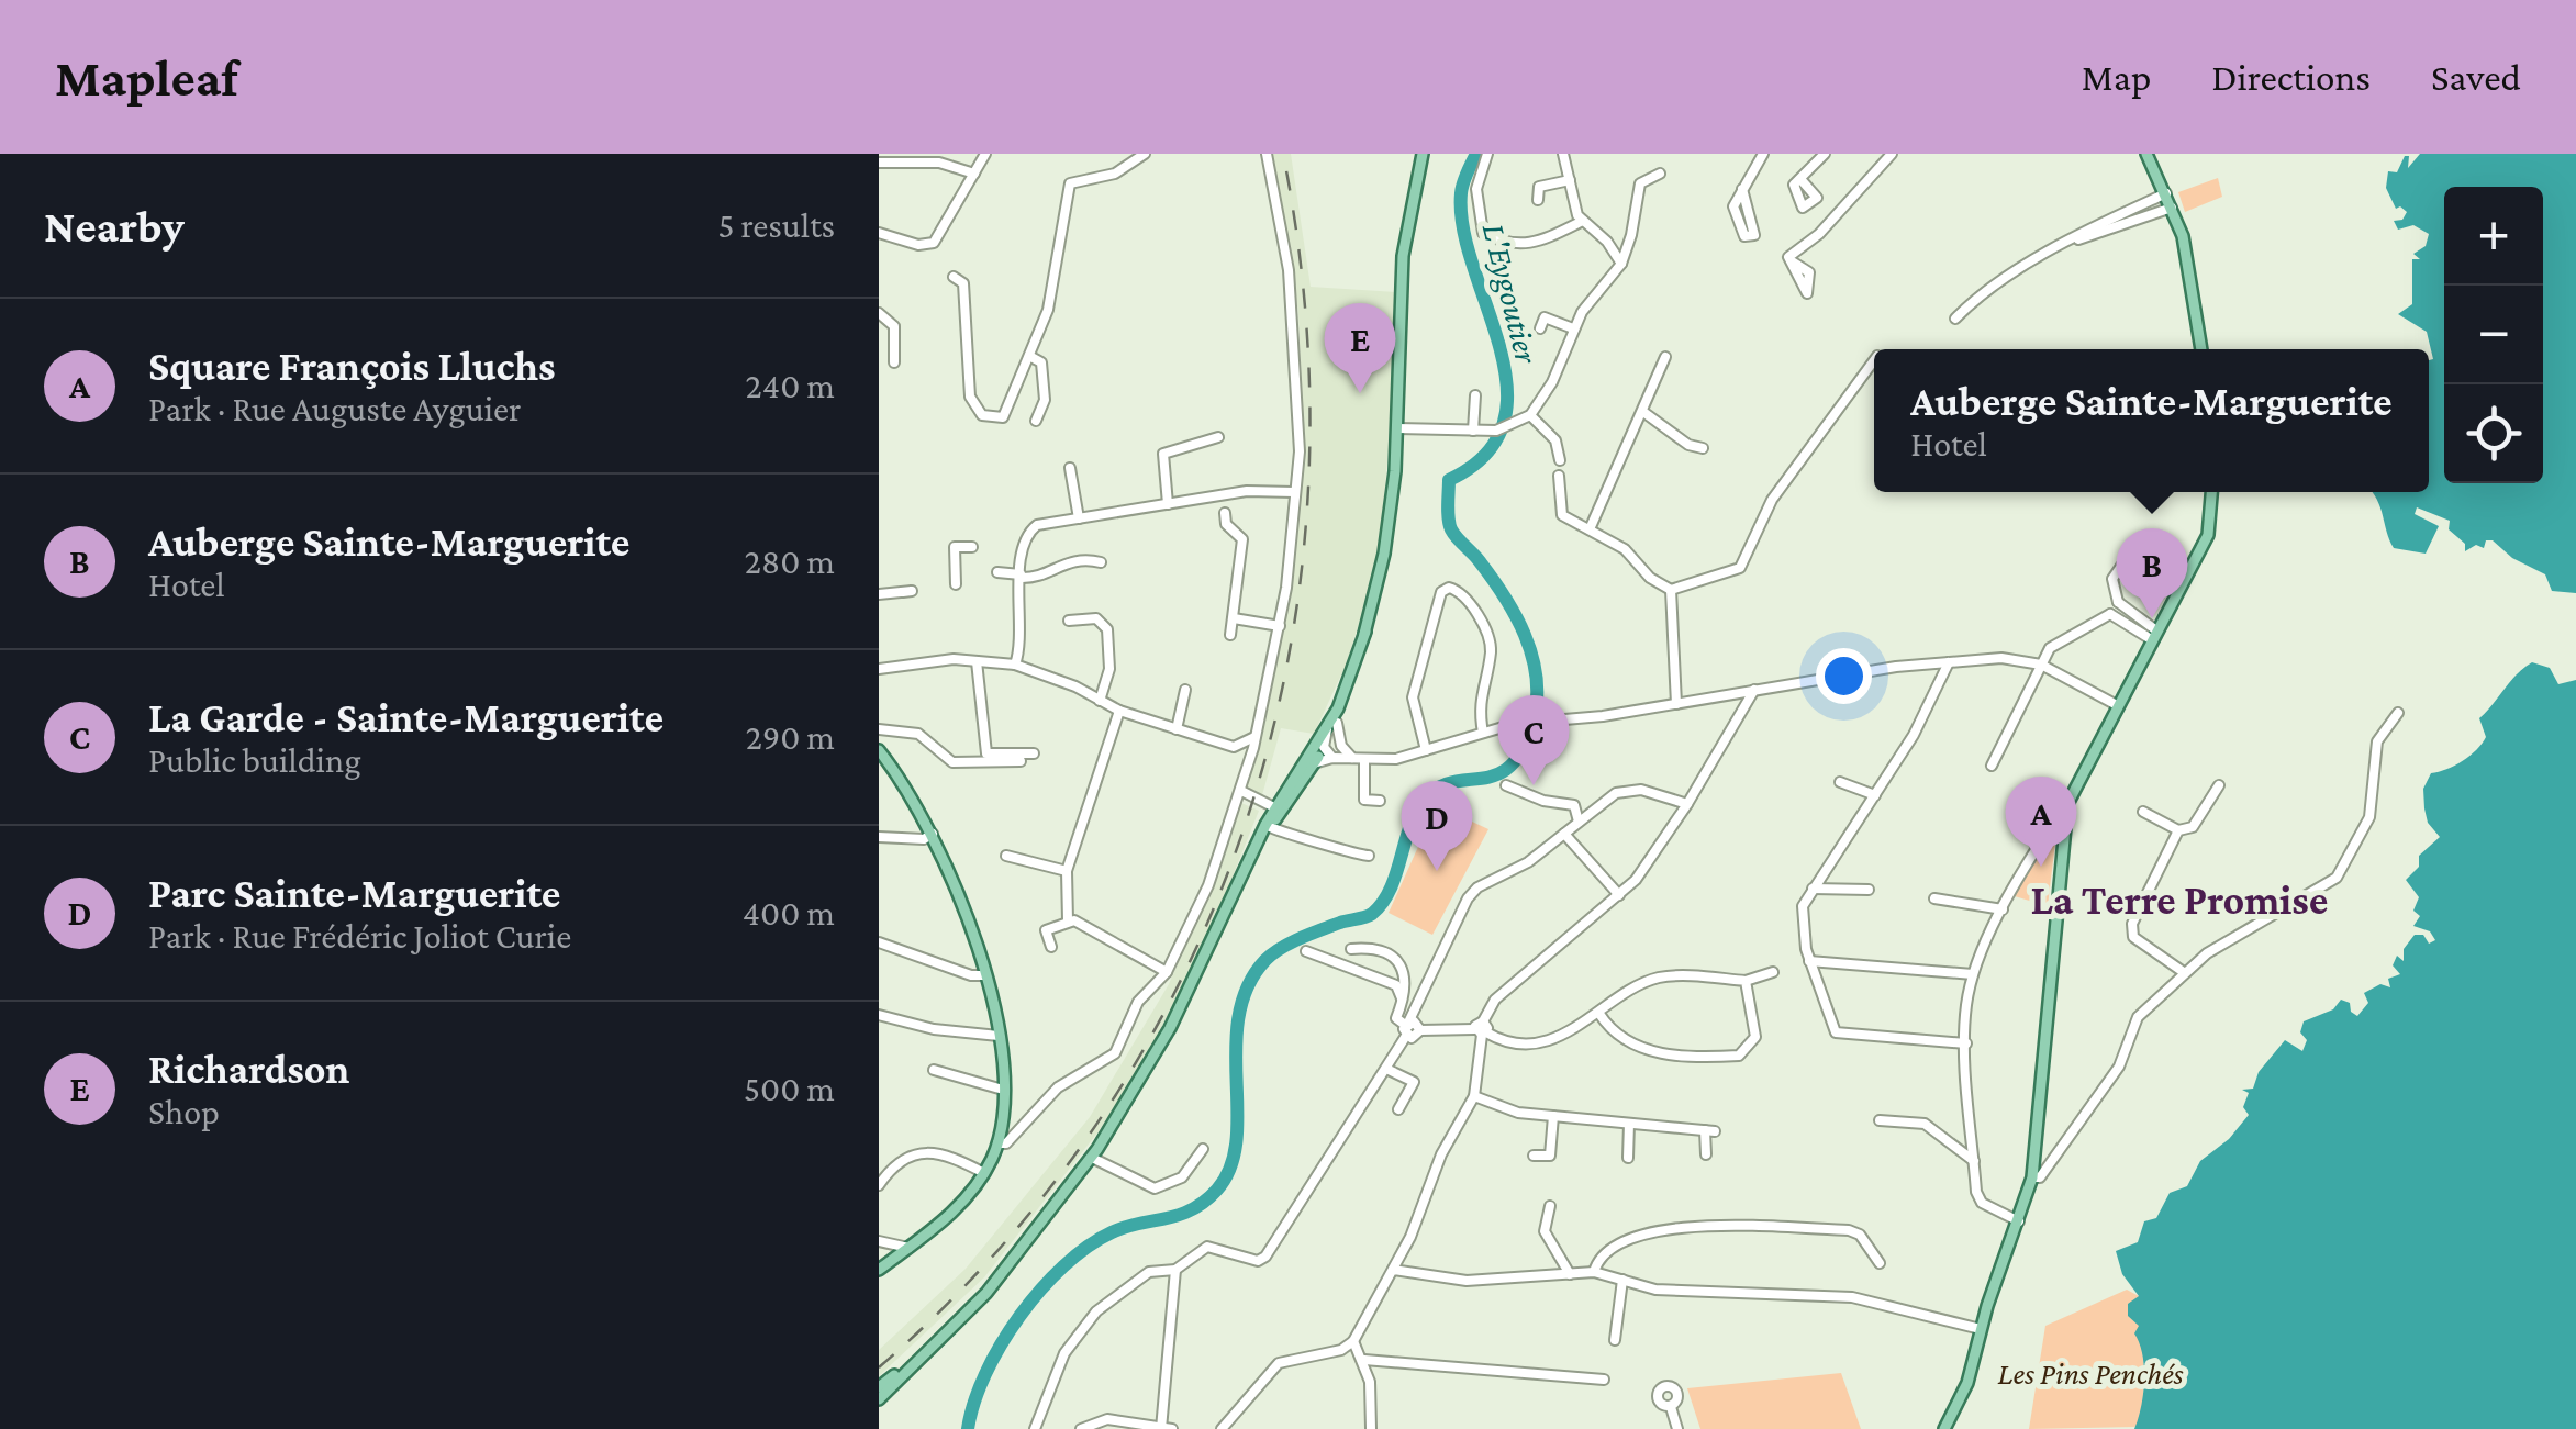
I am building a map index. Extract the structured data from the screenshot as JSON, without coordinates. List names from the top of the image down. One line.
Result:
{"districts":["La Terre Promise"],"water":["L'Eygoutier"],"parks":["Les Pins Penchés"],"page":{"header":"Mapleaf","nav":["Map","Directions","Saved"],"heading":["Nearby","5 results"],"map_buttons":["+","−"],"list":[{"mark":"A","name":"Square François Lluchs","note":"Park · Rue Auguste Ayguier","value":"240 m"},{"mark":"B","name":"Auberge Sainte-Marguerite","note":"Hotel","value":"280 m"},{"mark":"C","name":"La Garde - Sainte-Marguerite","note":"Public building","value":"290 m"},{"mark":"D","name":"Parc Sainte-Marguerite","note":"Park · Rue Frédéric Joliot Curie","value":"400 m"},{"mark":"E","name":"Richardson","note":"Shop","value":"500 m"}],"pins":["E","B","C","A","D"],"popup":["Auberge Sainte-Marguerite","Hotel"]}}
